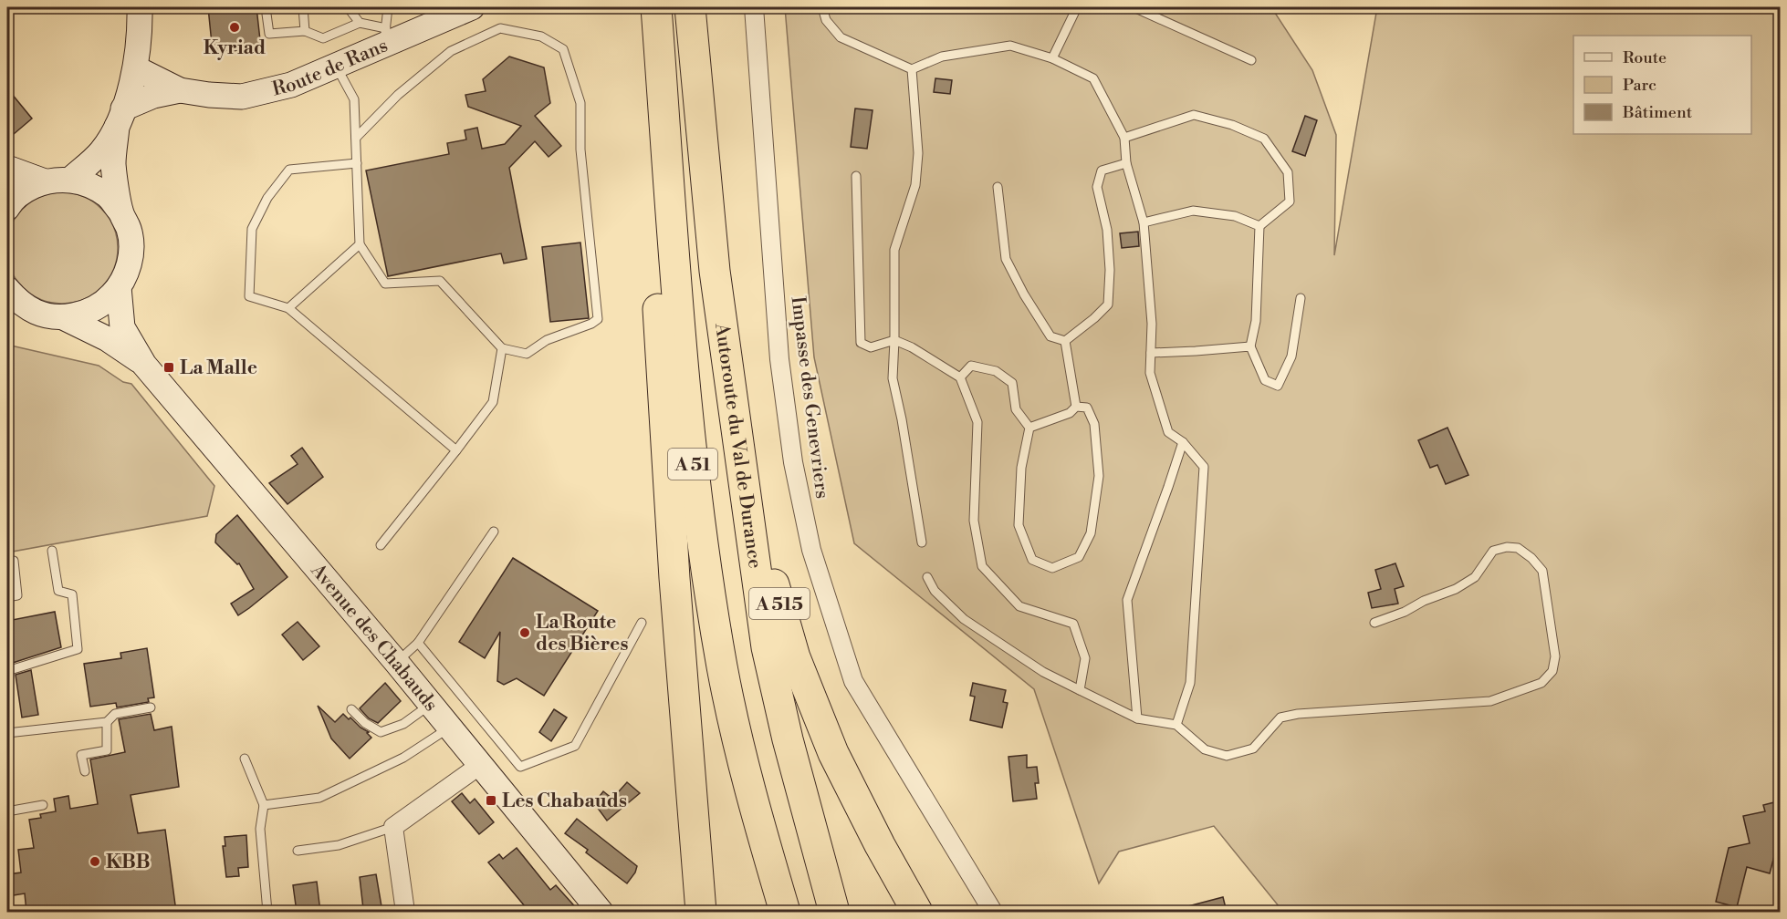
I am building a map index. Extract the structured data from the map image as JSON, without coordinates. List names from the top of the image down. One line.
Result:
{"streets":{"highway":["Autoroute du Val de Durance","A 51","A 515"],"main road":["Route de Rans","Avenue des Chabauds"],"street":["Impasse des Genevriers"]},"crossings":[["Autoroute du Val de Durance","A 515"]],"places":{"other":["Kyriad","La Route des Bières","KBB"],"transit":["La Malle","Les Chabauds"]},"legend":["Route","Parc","Bâtiment"]}
